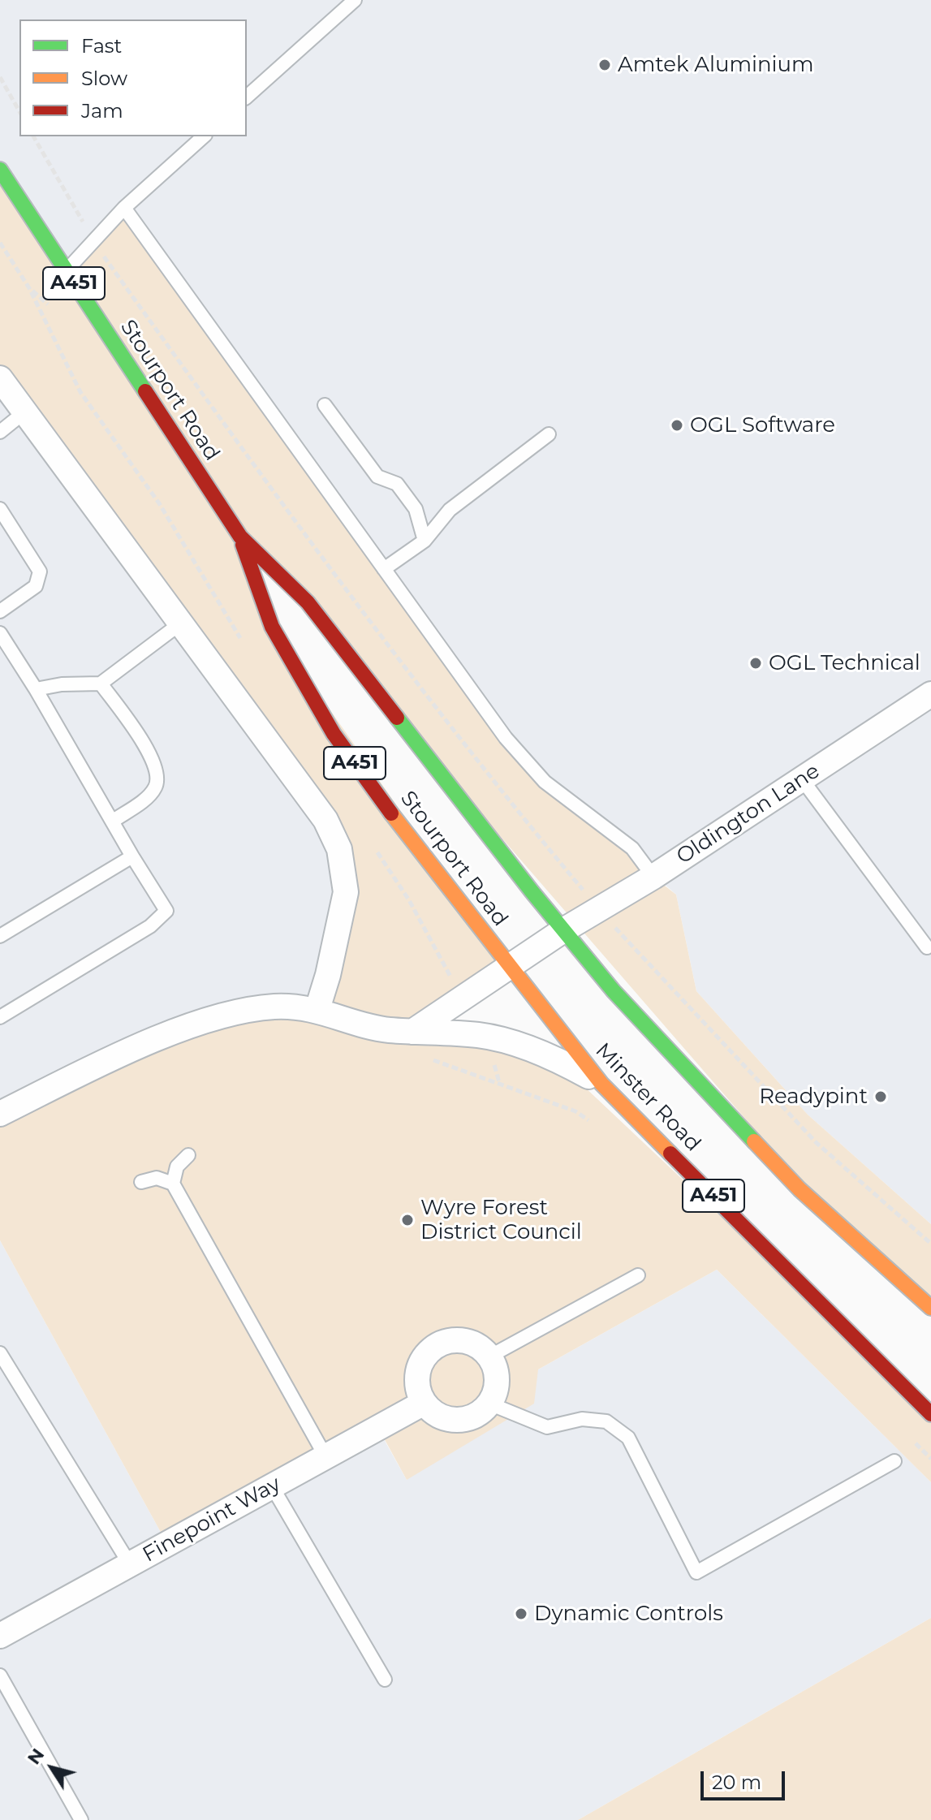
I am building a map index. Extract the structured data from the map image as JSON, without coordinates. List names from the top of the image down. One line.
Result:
{"streets":{"main road":["A451","Stourport Road","Minster Road"],"street":["Oldington Lane","Finepoint Way"]},"crossings":[["A451","Stourport Road"],["A451","Oldington Lane"],["Stourport Road","Oldington Lane"],["Stourport Road","Minster Road"],["Oldington Lane","Minster Road"]],"places":["Amtek Aluminium","OGL Software","OGL Technical","Readypint","Wyre Forest District Council","Dynamic Controls"],"legend":["Fast","Slow","Jam"],"scale_bar":"20 m","north":"top left"}
